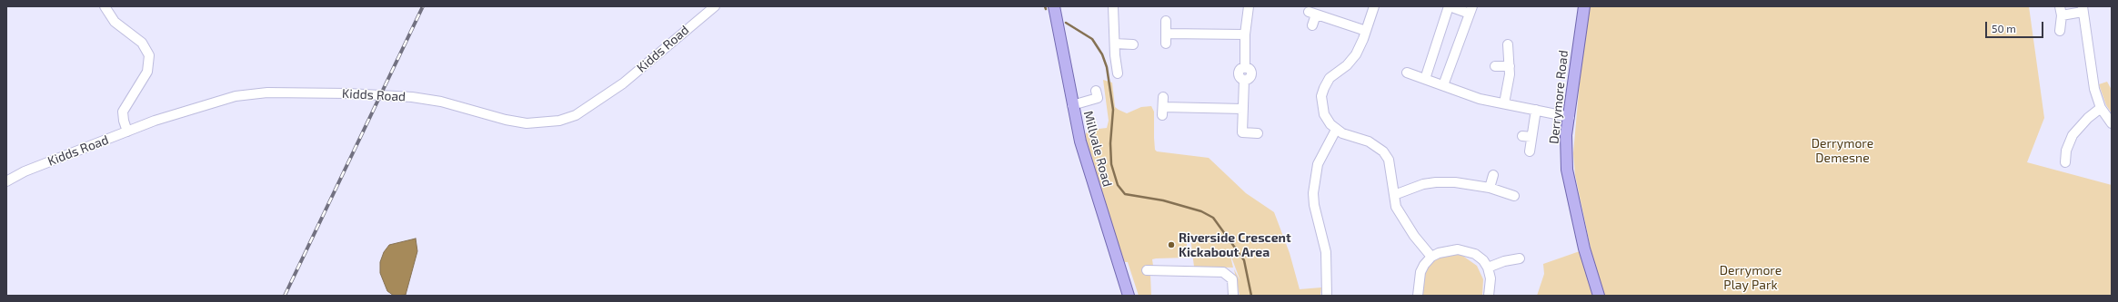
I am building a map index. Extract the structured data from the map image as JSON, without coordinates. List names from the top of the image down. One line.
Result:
{"streets":{"main road":["Derrymore Road","Millvale Road"],"street":["Kidds Road"]},"parks":["Derrymore Demesne","Derrymore Play Park"],"places":["Riverside Crescent Kickabout Area"],"scale_bar":"50 m"}
